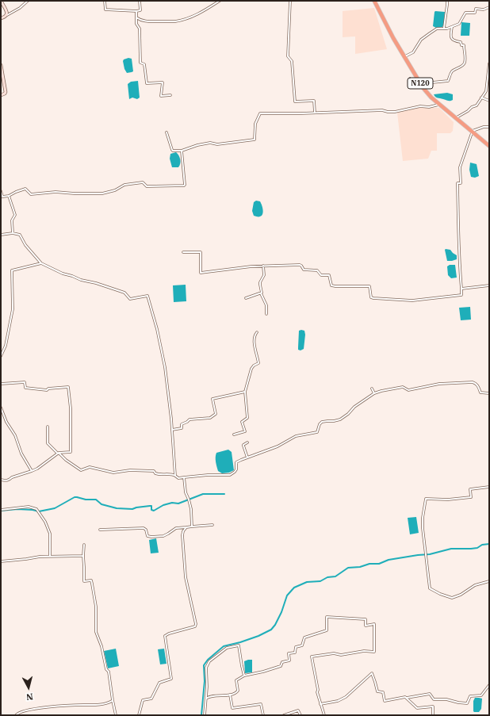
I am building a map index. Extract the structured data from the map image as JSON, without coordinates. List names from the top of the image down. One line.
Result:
{"streets":{"highway":["N120"]},"north":"bottom"}
